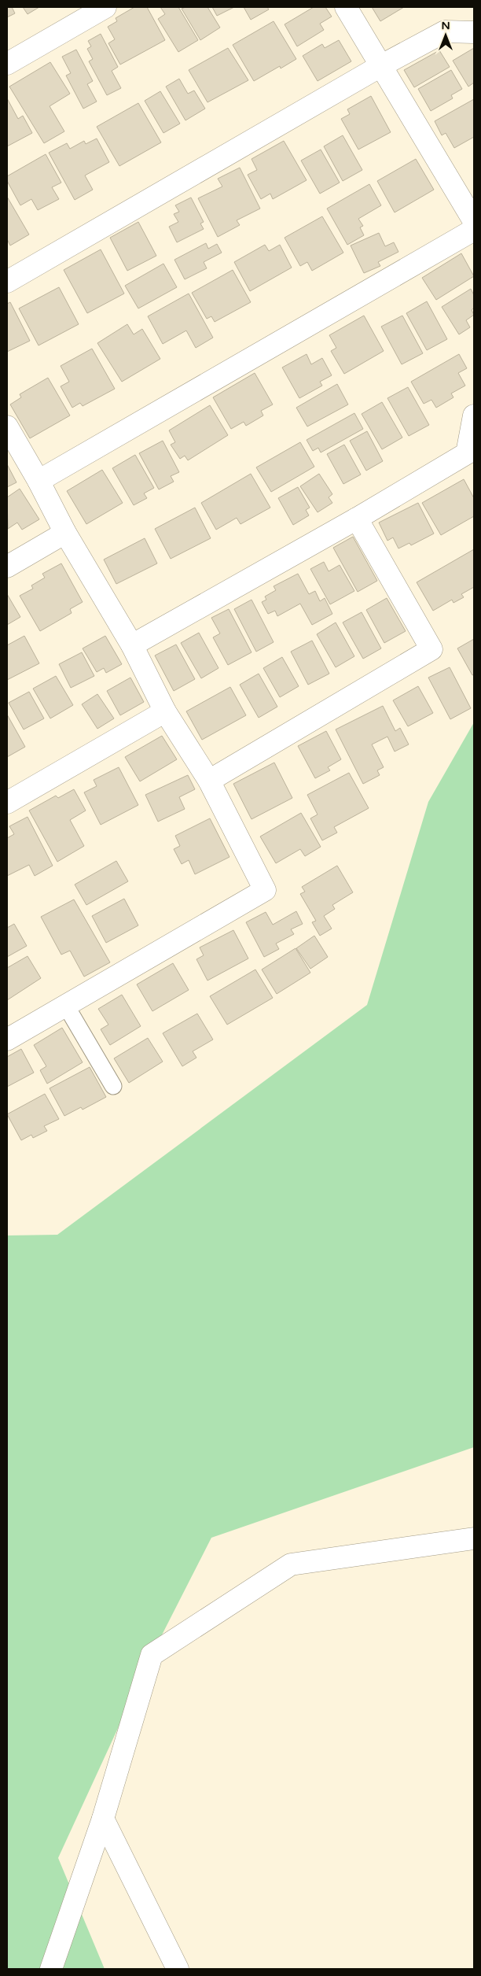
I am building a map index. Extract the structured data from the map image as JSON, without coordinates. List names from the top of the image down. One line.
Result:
{"north":"top"}
